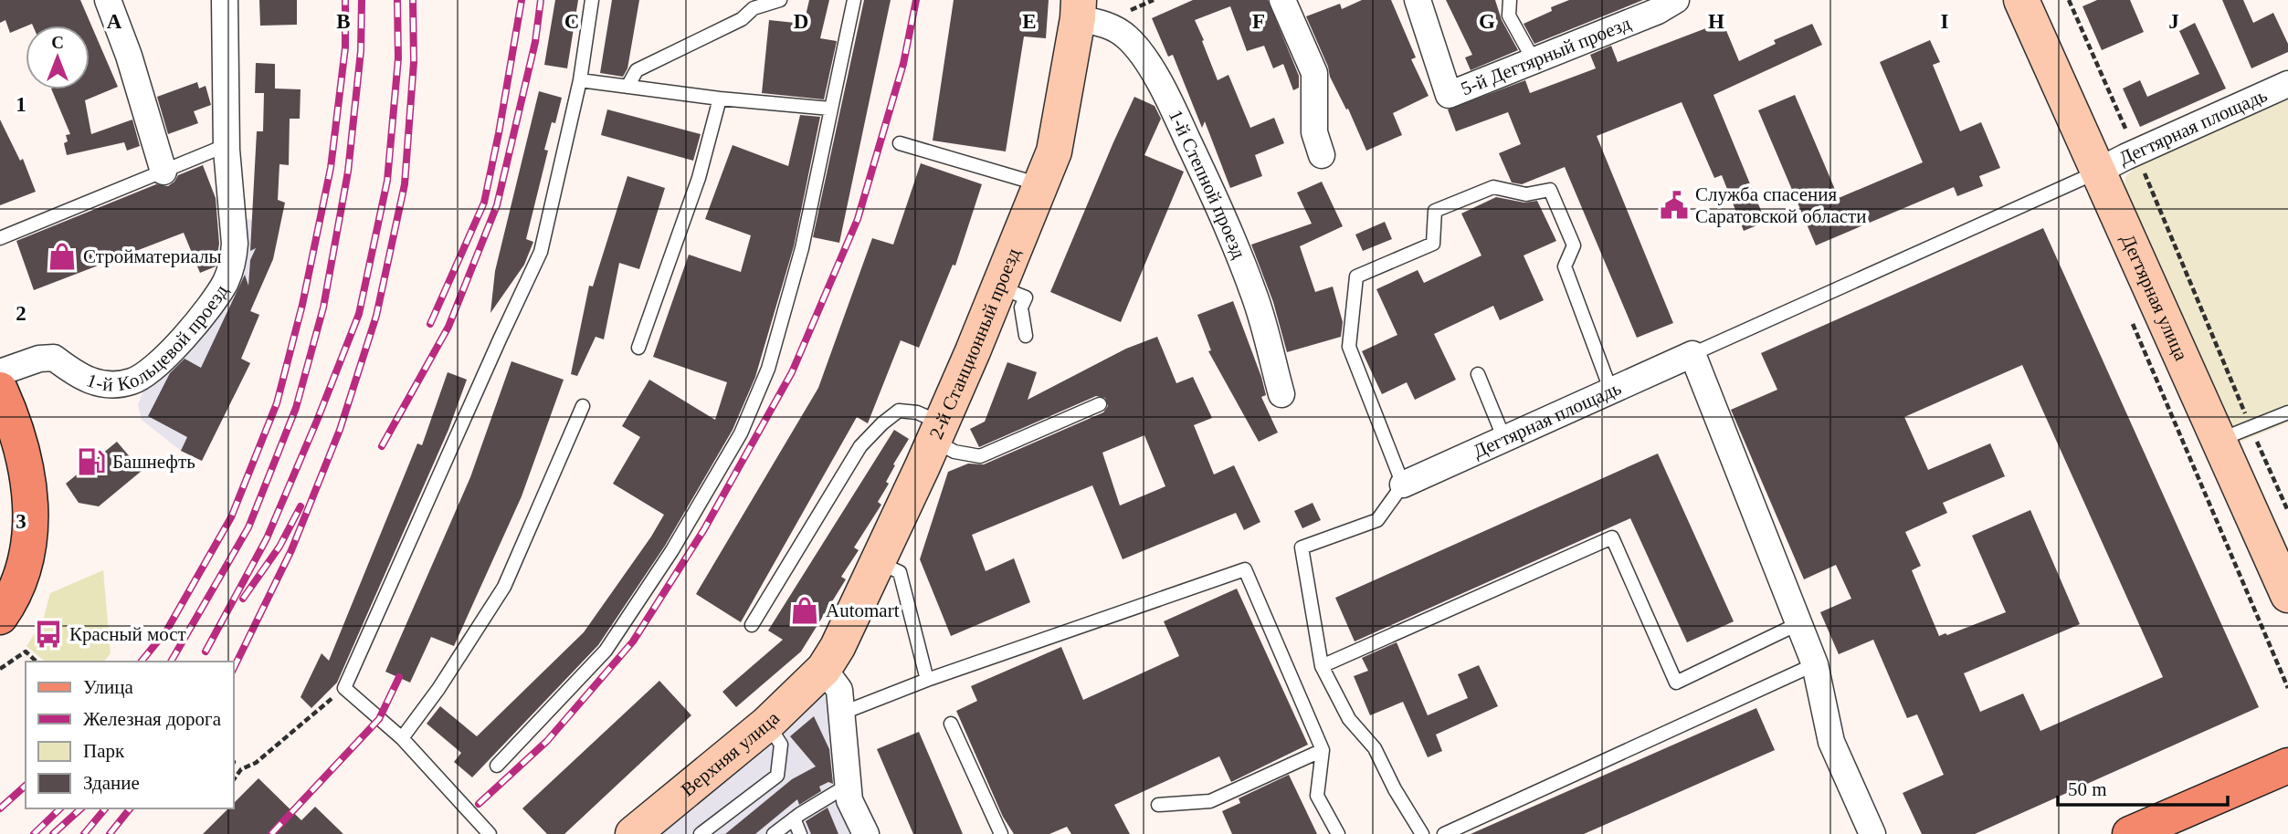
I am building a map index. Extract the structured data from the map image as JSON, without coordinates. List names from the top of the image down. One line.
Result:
{"streets":{"main road":["Дегтярная улица","2-й Станционный проезд","Верхняя улица"],"street":["5-й Дегтярный проезд","Дегтярная площадь","1-й Степной проезд","1-й Кольцевой проезд"]},"crossings":[["Дегтярная площадь","Дегтярная улица"],["1-й Степной проезд","2-й Станционный проезд"],["2-й Станционный проезд","Верхняя улица"]],"places":{"public building":["Служба спасения Саратовской области"],"shop":["Стройматериалы","Automart"],"fuel station":["Башнефть"],"bus stop":["Красный мост"]},"legend":["Улица","Железная дорога","Парк","Здание"],"scale_bar":"50 m","north":"top","grid":{"columns":["A","B","C","D","E","F","G","H","I","J"],"rows":["1","2","3"]}}
